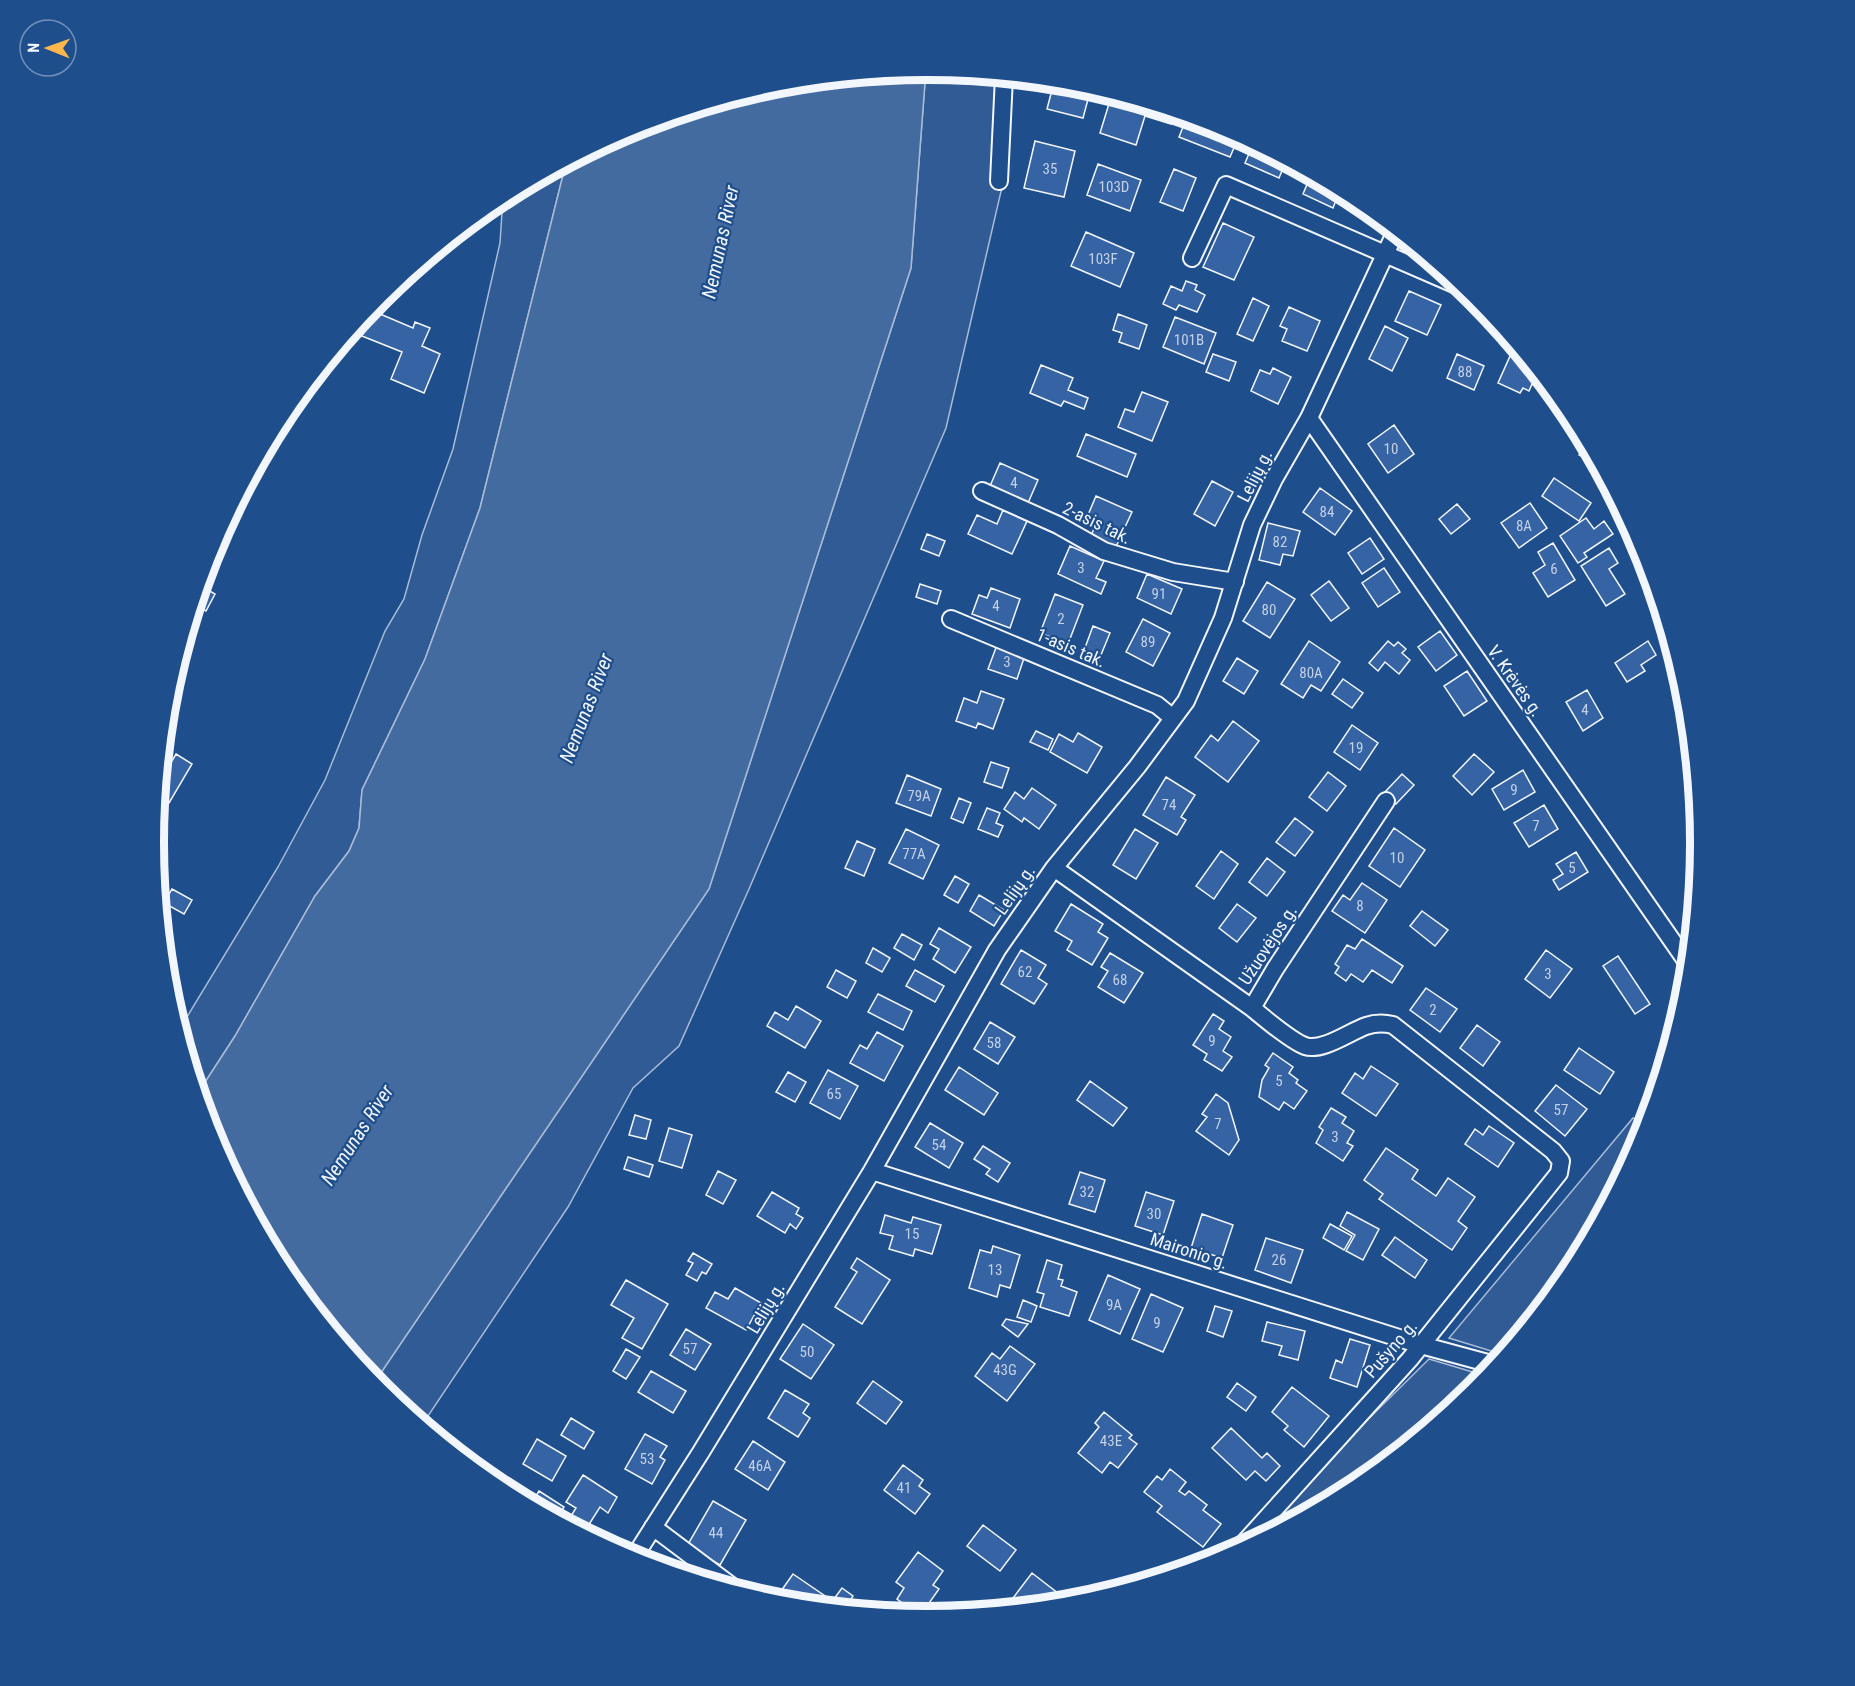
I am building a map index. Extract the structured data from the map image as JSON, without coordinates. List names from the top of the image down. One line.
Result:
{"streets":{"street":["Lelijų g.","2-asis tak.","1-asis tak.","V. Krėvės g.","Užuovėjos g.","Maironio g.","Pušyno g."]},"crossings":[["Lelijų g.","2-asis tak."],["Lelijų g.","1-asis tak."],["Lelijų g.","V. Krėvės g."],["Lelijų g.","Maironio g."],["Užuovėjos g.","Pušyno g."],["Maironio g.","Pušyno g."]],"water":["Nemunas River"],"house_numbers":["35","103D","103F","101B","88","10","4","84","8A","82","3","6","91","4","80","2","89","3","80A","4","19","9","79A","74","7","77A","10","5","8","62","3","68","2","9","58","5","65","57","7","3","54","32","30","15","26","13","9A","9","57","50","43G","43E","53","46A","41","44"],"north":"left"}
